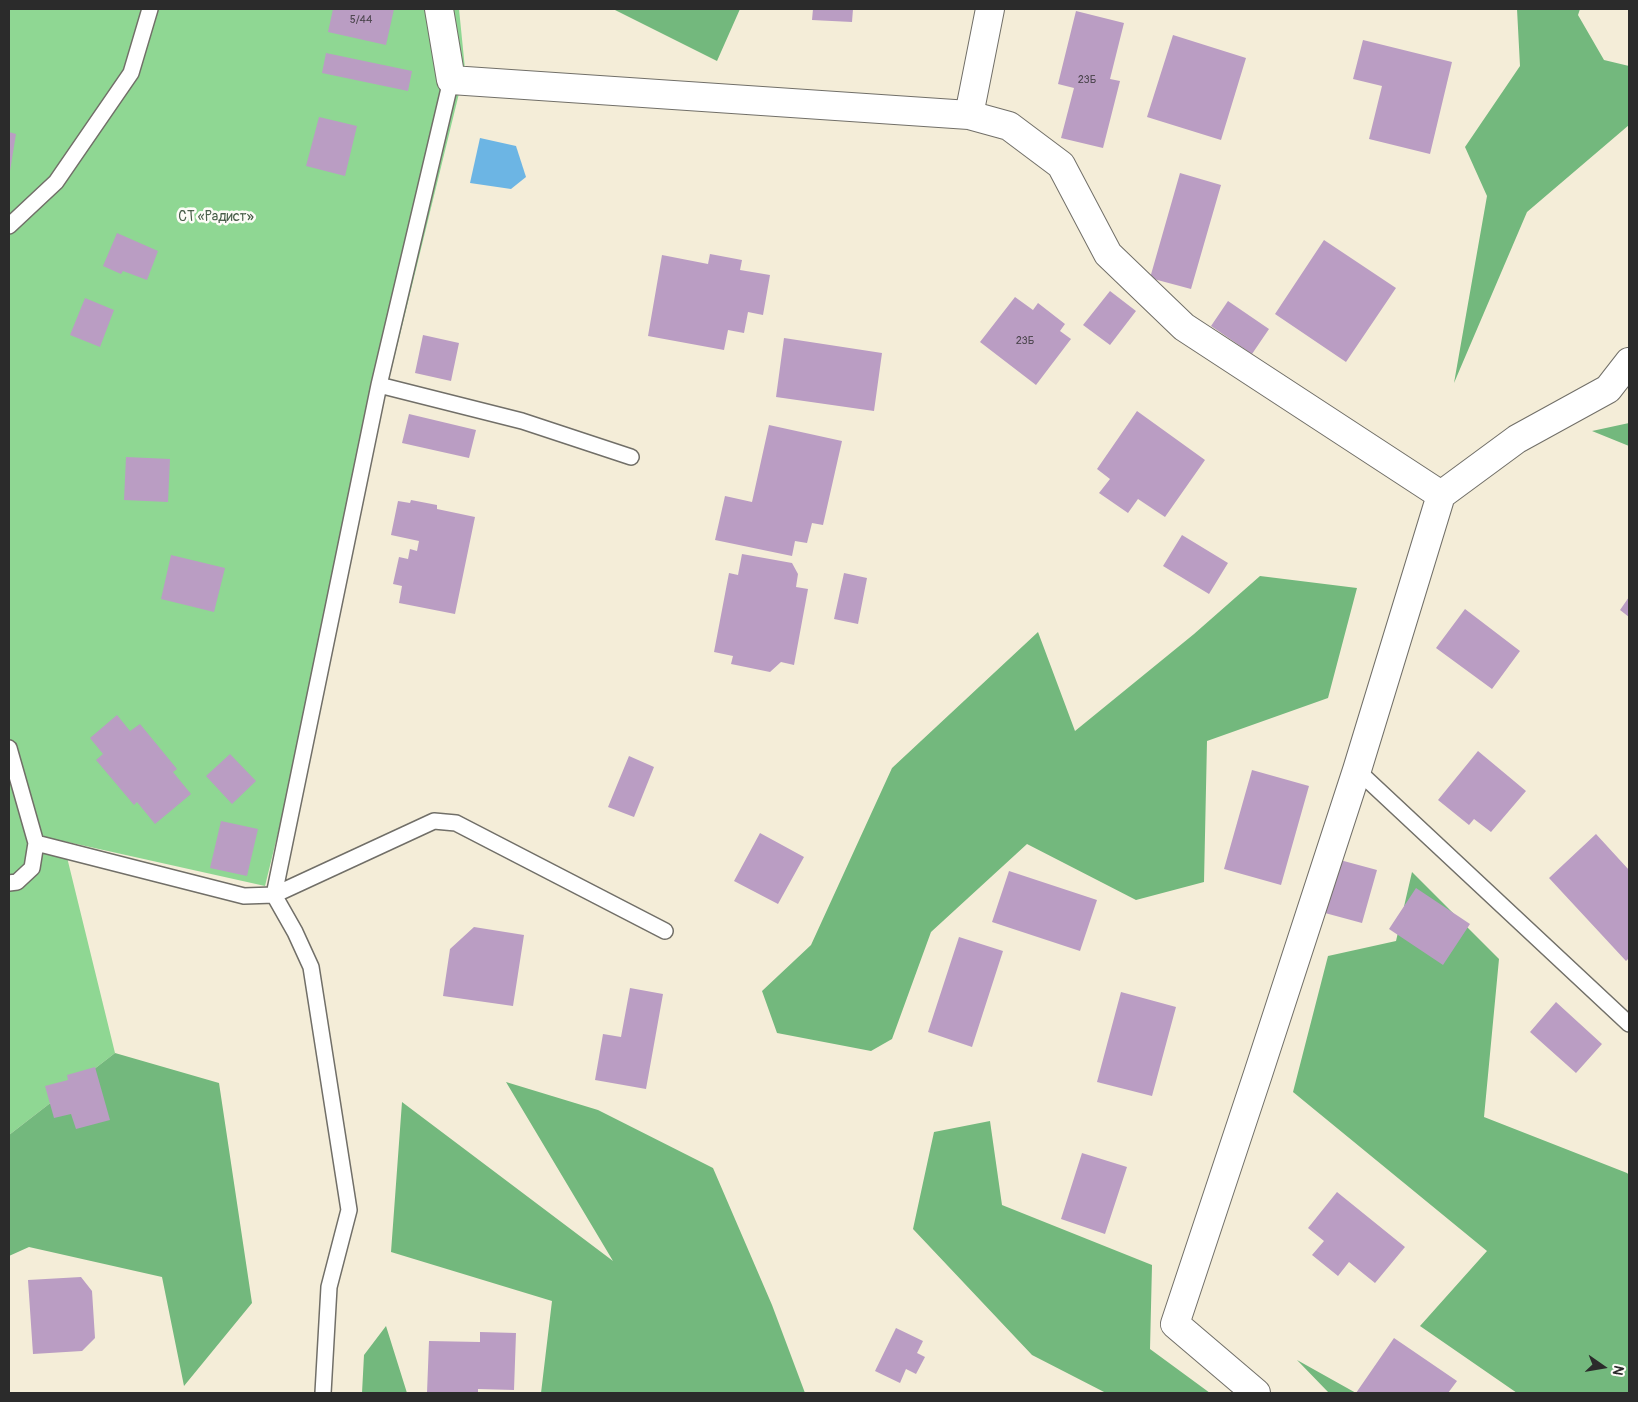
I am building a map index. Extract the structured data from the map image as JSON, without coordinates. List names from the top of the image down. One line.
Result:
{"parks":["СТ «Радист»"],"house_numbers":["5/44","23Б","23Б"],"north":"right"}
